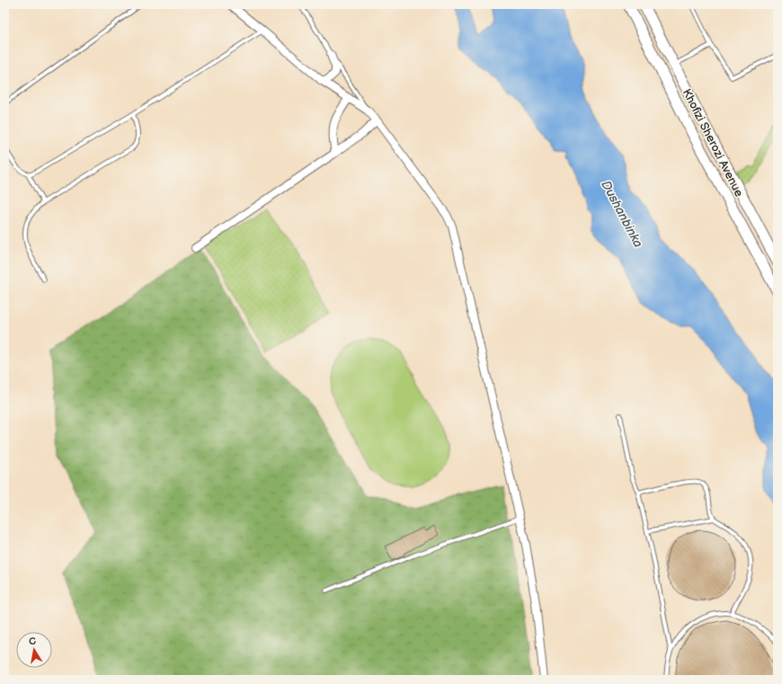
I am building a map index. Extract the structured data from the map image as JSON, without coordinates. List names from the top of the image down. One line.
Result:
{"streets":{"main road":["Khofizi Sherozi Avenue"]},"water":["Dushanbinka"],"north":"top"}
